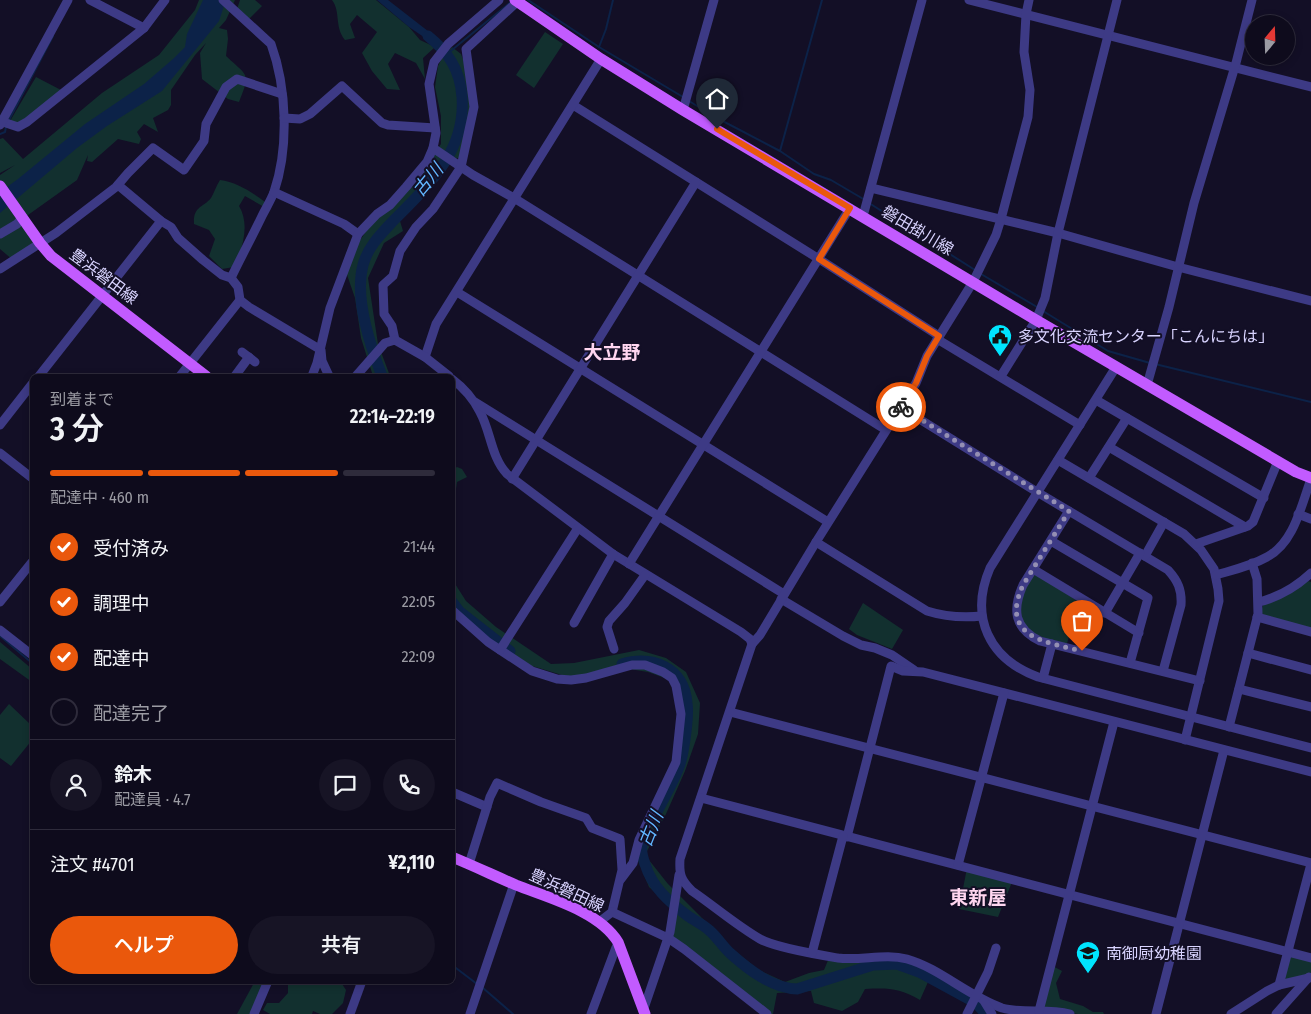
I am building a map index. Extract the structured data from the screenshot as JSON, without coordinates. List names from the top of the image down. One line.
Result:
{"streets":{"main road":["磐田掛川線","豊浜磐田線"]},"districts":["大立野","東新屋"],"water":["古川"],"places":{"public building":["多文化交流センター「こんにちは」"],"school or university":["南御厨幼稚園"]},"north":"top","page":{"heading":["3 分","到着まで","22:14–22:19"],"panel":["鈴木","配達員 · 4.7","注文 #4701","¥2,110"],"bar":"配達中 · 460 m","list":[["受付済み","21:44"],["調理中","22:05"],["配達中","22:09"],"配達完了"],"buttons":["ヘルプ","共有"]}}
